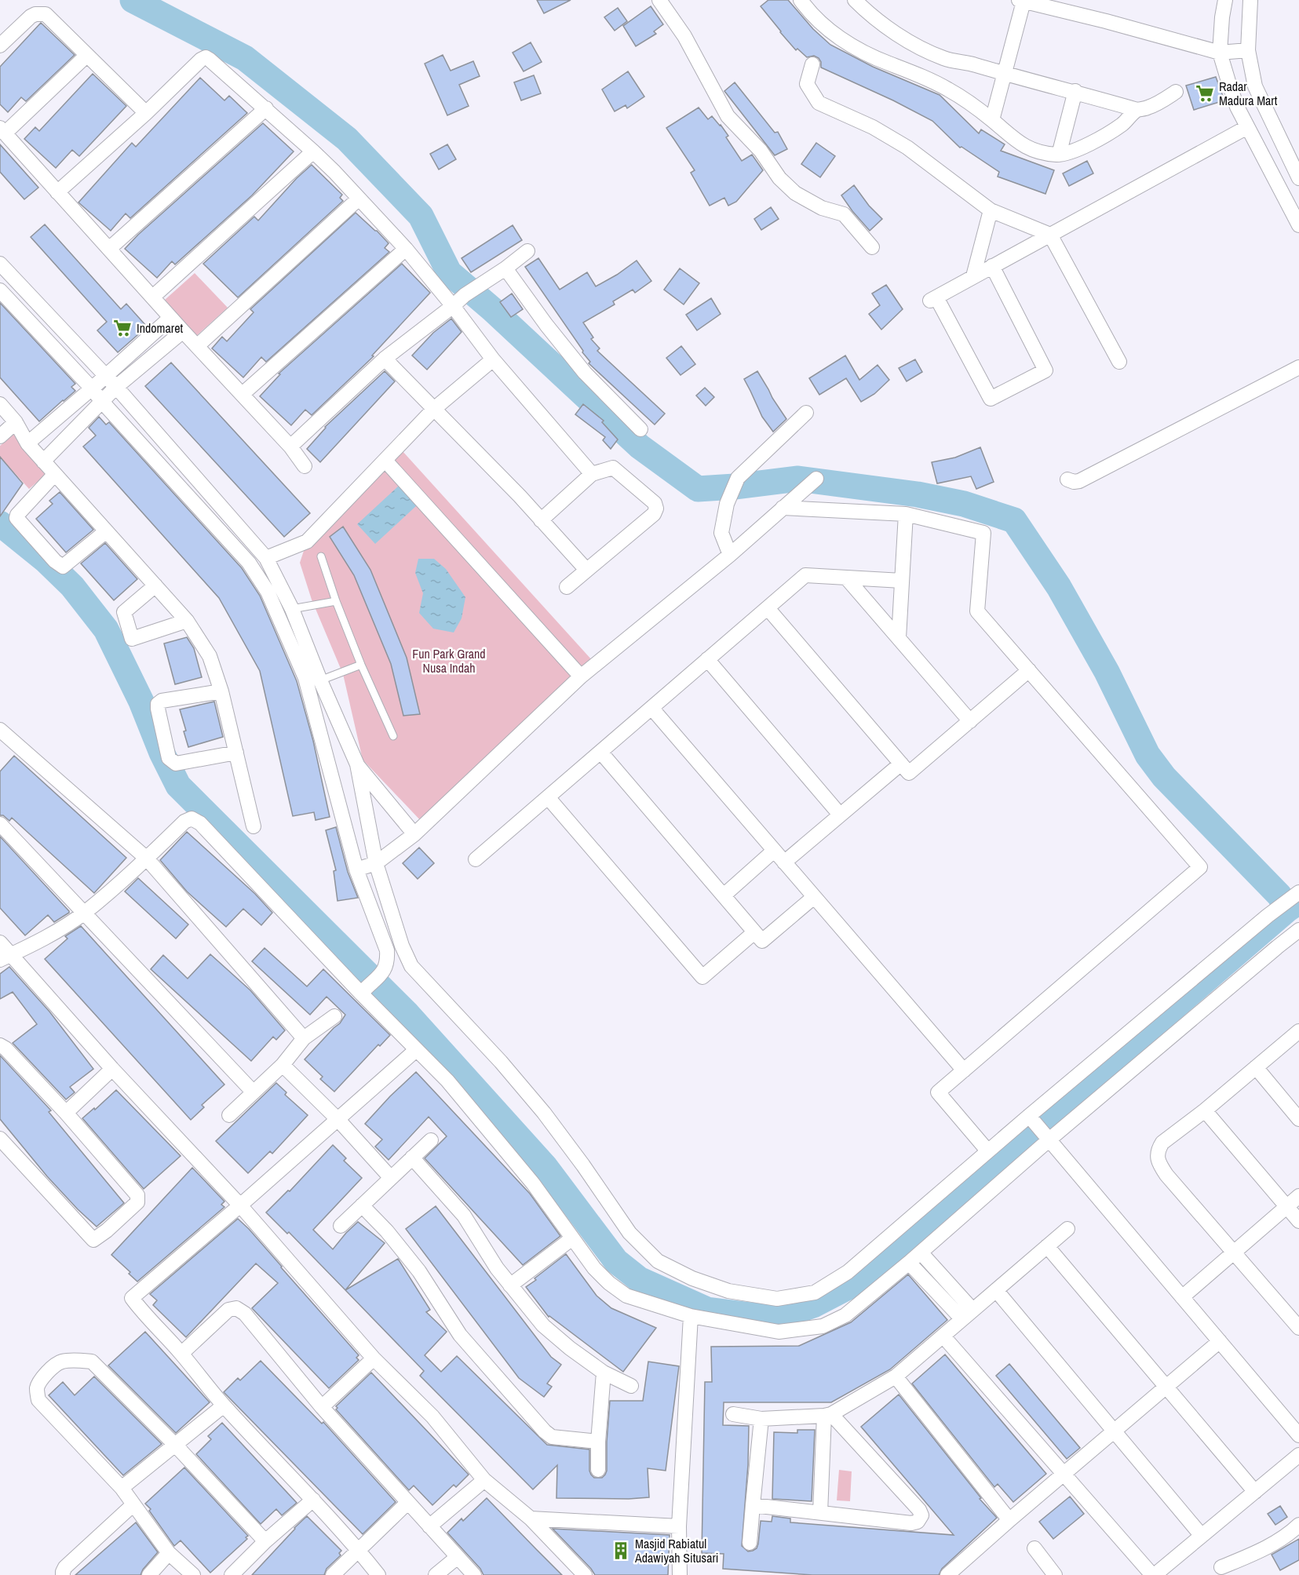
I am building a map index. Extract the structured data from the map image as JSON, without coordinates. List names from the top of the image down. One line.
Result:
{"parks":["Fun Park Grand Nusa Indah"],"places":{"supermarket":["Radar Madura Mart","Indomaret"],"building":["Masjid Rabiatul Adawiyah Situsari"]}}
